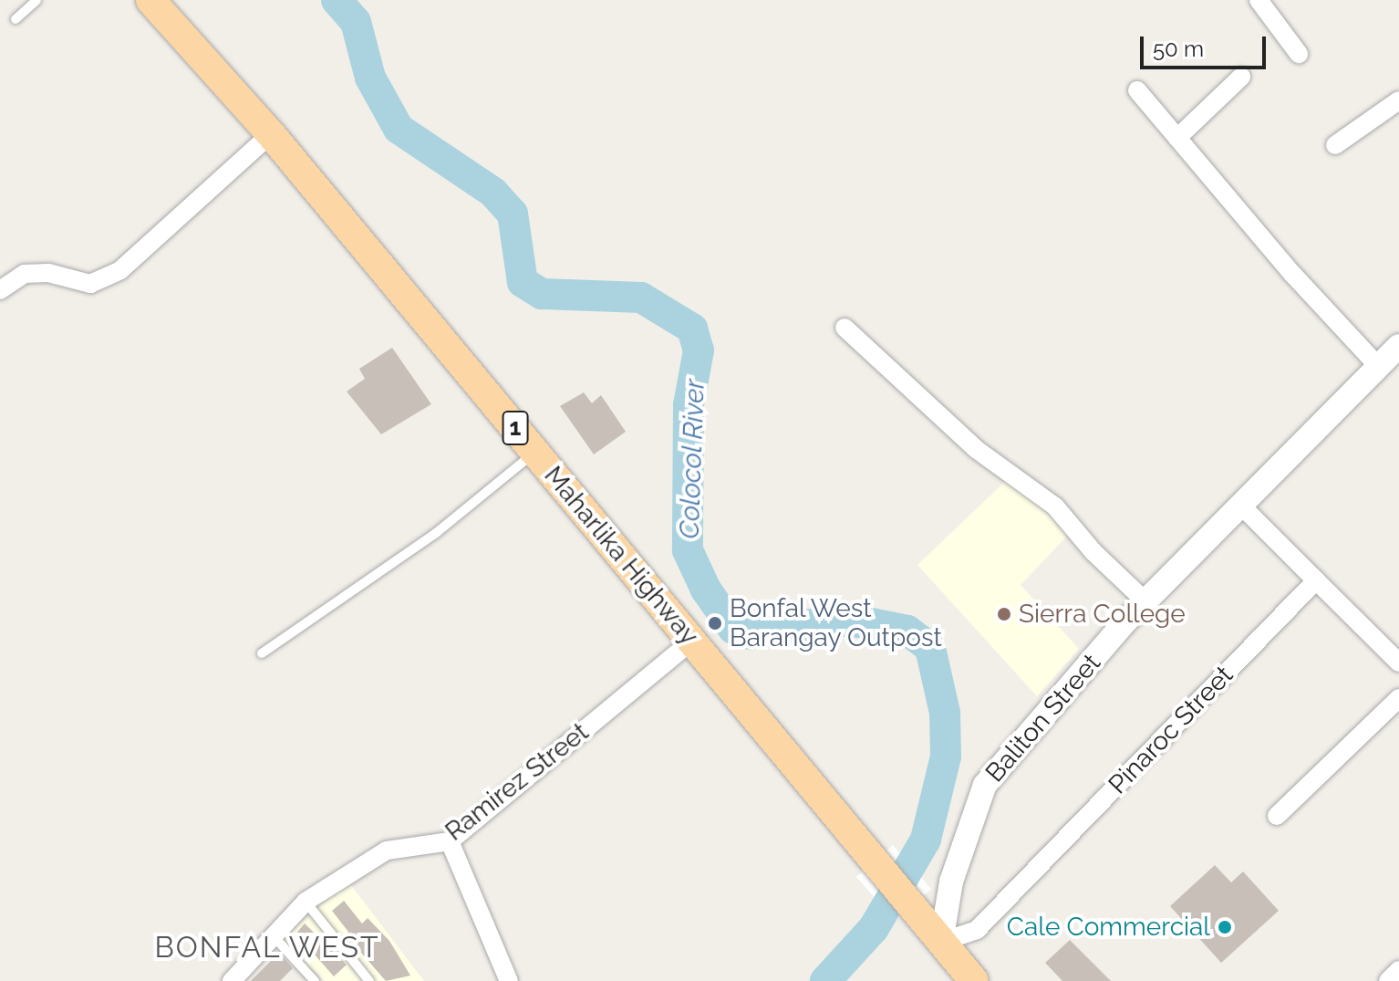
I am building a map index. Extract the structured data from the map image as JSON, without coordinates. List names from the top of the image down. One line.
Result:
{"streets":{"main road":["1","Maharlika Highway"],"street":["Baliton Street","Pinaroc Street","Ramirez Street"]},"crossings":[["Maharlika Highway","Baliton Street"],["Maharlika Highway","Pinaroc Street"],["Maharlika Highway","Ramirez Street"],["Baliton Street","Pinaroc Street"]],"districts":["BONFAL WEST"],"water":["Colocol River"],"places":["Sierra College","Bonfal West Barangay Outpost","Cale Commercial"],"scale_bar":"50 m"}
